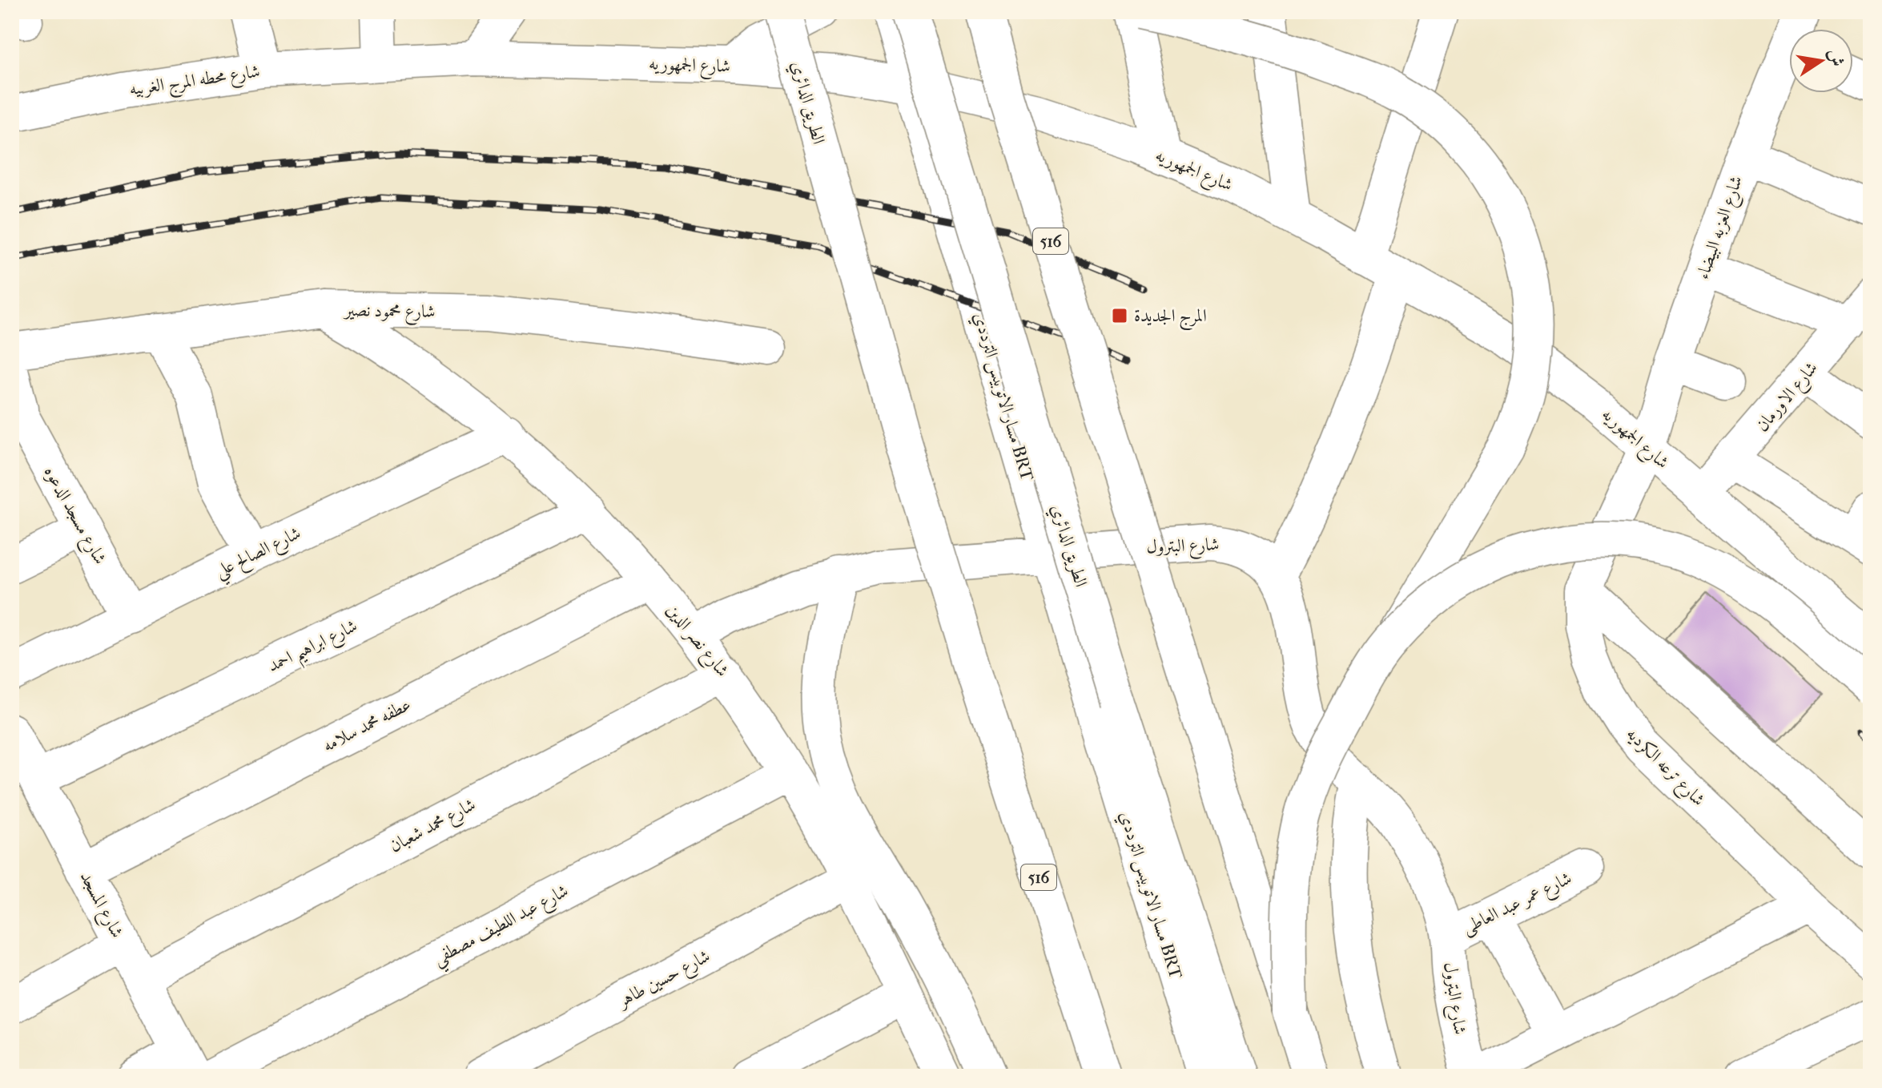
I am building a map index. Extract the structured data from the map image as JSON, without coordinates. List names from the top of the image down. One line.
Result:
{"streets":{"main road":["شارع الجمهوريه","شارع محطه المرج الغربيه","الطريق الدائري","شارع العزبه البيضاء","516","شارع محمود نصير","مسار الاتوبيس الترددي BRT","شارع الاورمان","شارع مسجد الدعوه","شارع البترول","شارع الصالح علي","شارع نصر الدين","شارع ابراهيم احمد","عطفه محمد سلامه","شارع ترعه الكرديه","شارع محمد شعبان","شارع عمر عبد العاطى","شارع المسجد","شارع عبد اللطيف مصطفي","شارع حسين طاهر"]},"crossings":[["شارع الجمهوريه","شارع محطه المرج الغربيه"],["شارع الجمهوريه","شارع العزبه البيضاء"],["شارع الجمهوريه","شارع الاورمان"],["شارع الجمهوريه","شارع ترعه الكرديه"],["شارع العزبه البيضاء","شارع ترعه الكرديه"],["شارع محمود نصير","شارع نصر الدين"],["شارع مسجد الدعوه","شارع الصالح علي"],["شارع البترول","شارع نصر الدين"],["شارع البترول","شارع عمر عبد العاطى"],["شارع الصالح علي","شارع نصر الدين"],["شارع نصر الدين","شارع ابراهيم احمد"],["شارع نصر الدين","عطفه محمد سلامه"],["شارع نصر الدين","شارع محمد شعبان"],["شارع نصر الدين","شارع عبد اللطيف مصطفي"],["شارع نصر الدين","شارع حسين طاهر"],["شارع ابراهيم احمد","شارع المسجد"],["عطفه محمد سلامه","شارع المسجد"],["شارع محمد شعبان","شارع المسجد"]],"places":{"transit":["المرج الجديدة"]},"north":"right"}
